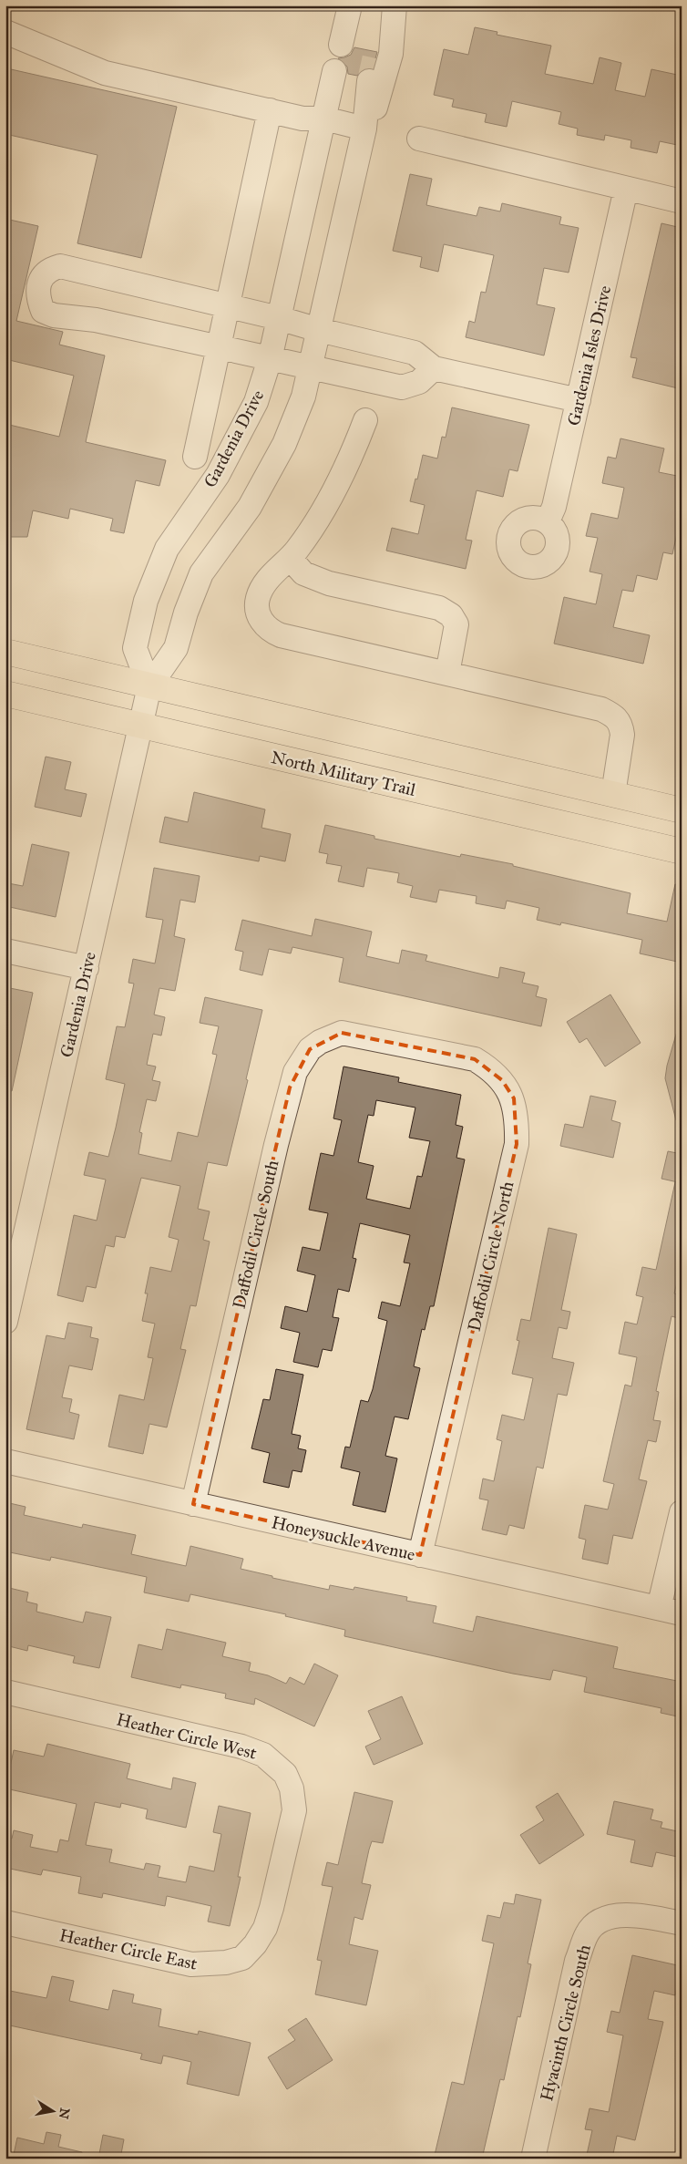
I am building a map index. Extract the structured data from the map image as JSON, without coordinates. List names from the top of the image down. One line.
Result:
{"streets":{"main road":["North Military Trail"],"street":["Gardenia Isles Drive","Gardenia Drive","Daffodil Circle South","Daffodil Circle North","Honeysuckle Avenue","Heather Circle West","Heather Circle East","Hyacinth Circle South"]},"crossings":[["Gardenia Drive","North Military Trail"],["Daffodil Circle South","Daffodil Circle North"],["Daffodil Circle South","Honeysuckle Avenue"],["Daffodil Circle North","Honeysuckle Avenue"],["Heather Circle West","Heather Circle East"]],"north":"right"}
